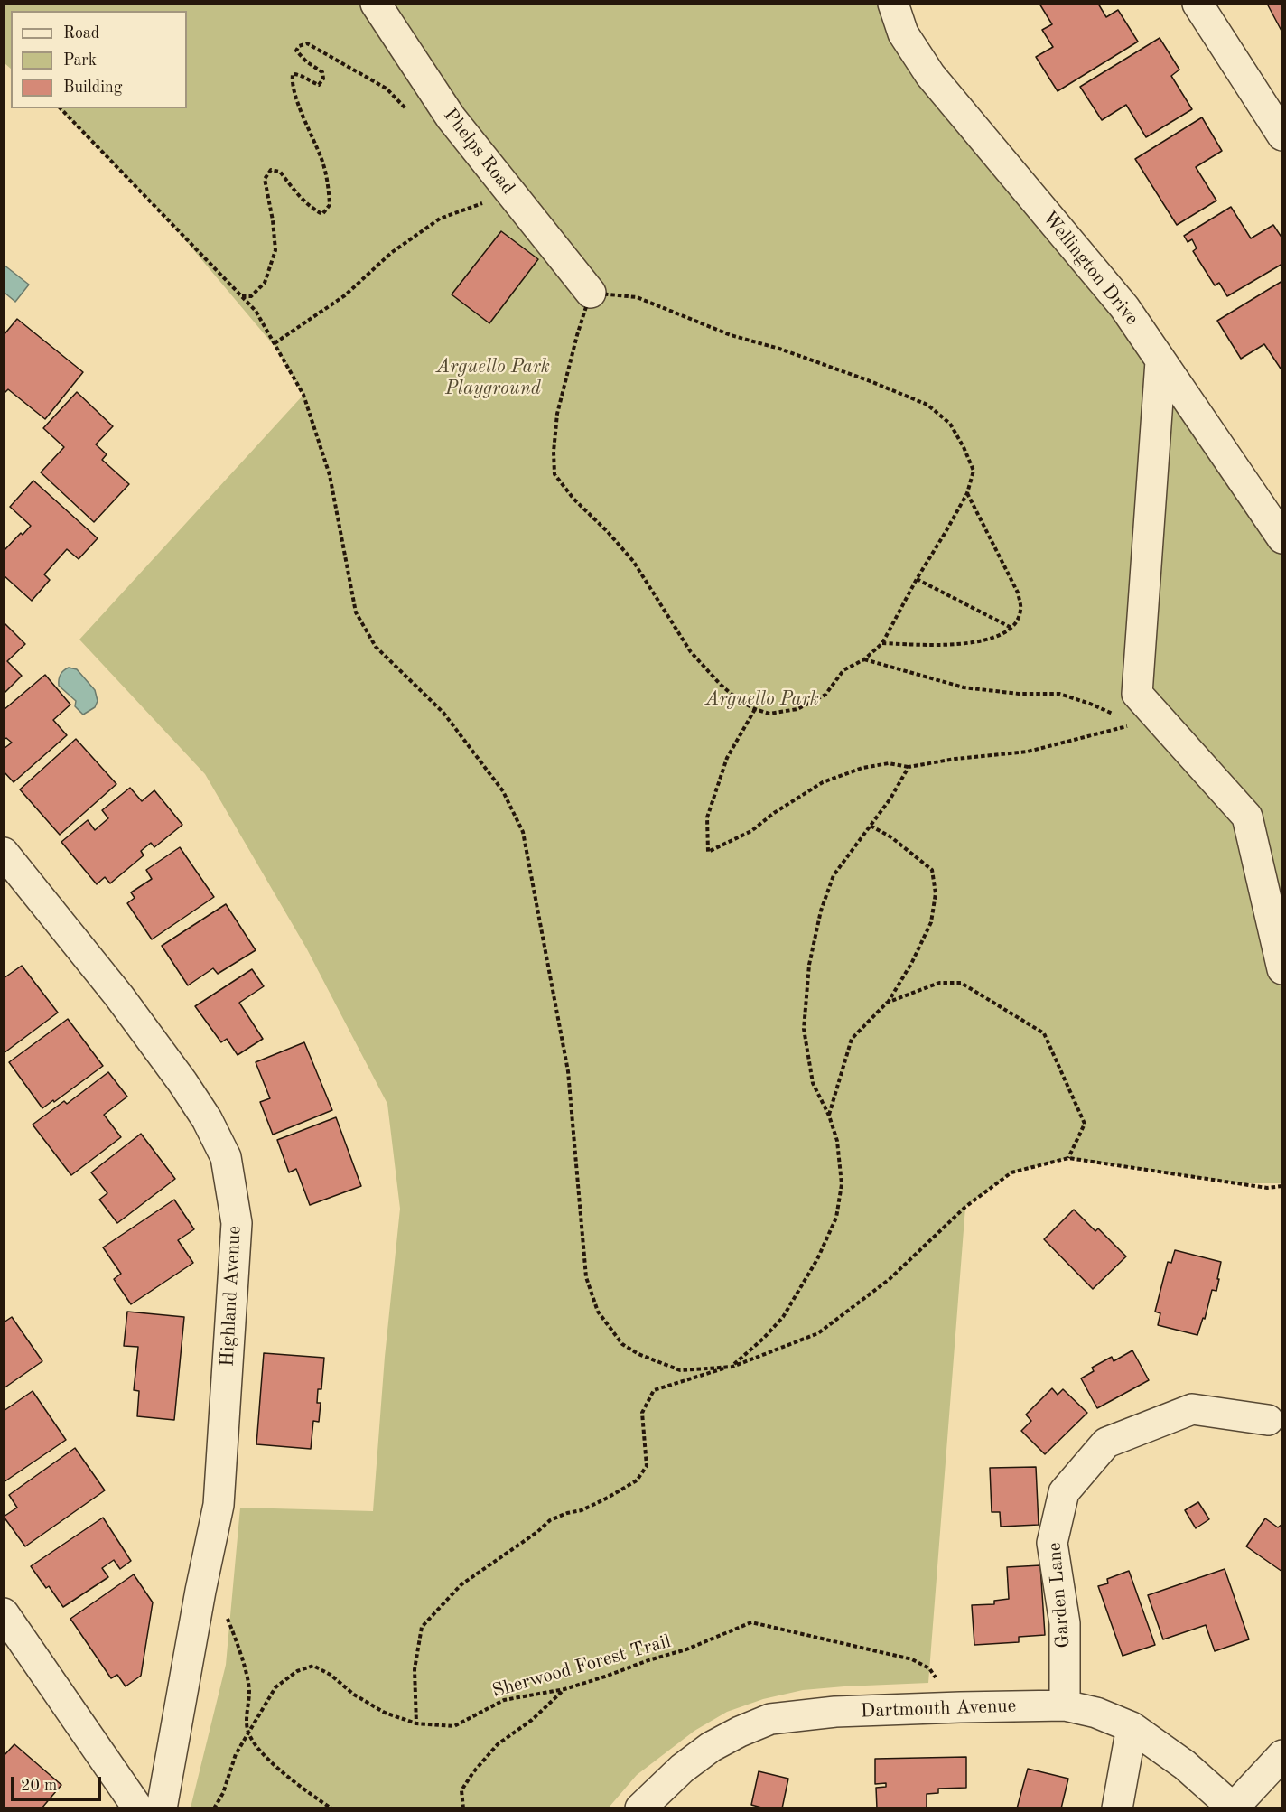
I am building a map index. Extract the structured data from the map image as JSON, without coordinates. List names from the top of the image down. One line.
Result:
{"streets":{"street":["Phelps Road","Wellington Drive","Highland Avenue","Garden Lane","Dartmouth Avenue"],"path":["Sherwood Forest Trail"]},"crossings":[["Garden Lane","Dartmouth Avenue"]],"parks":["Arguello Park Playground","Arguello Park"],"legend":["Road","Park","Building"],"scale_bar":"20 m"}
